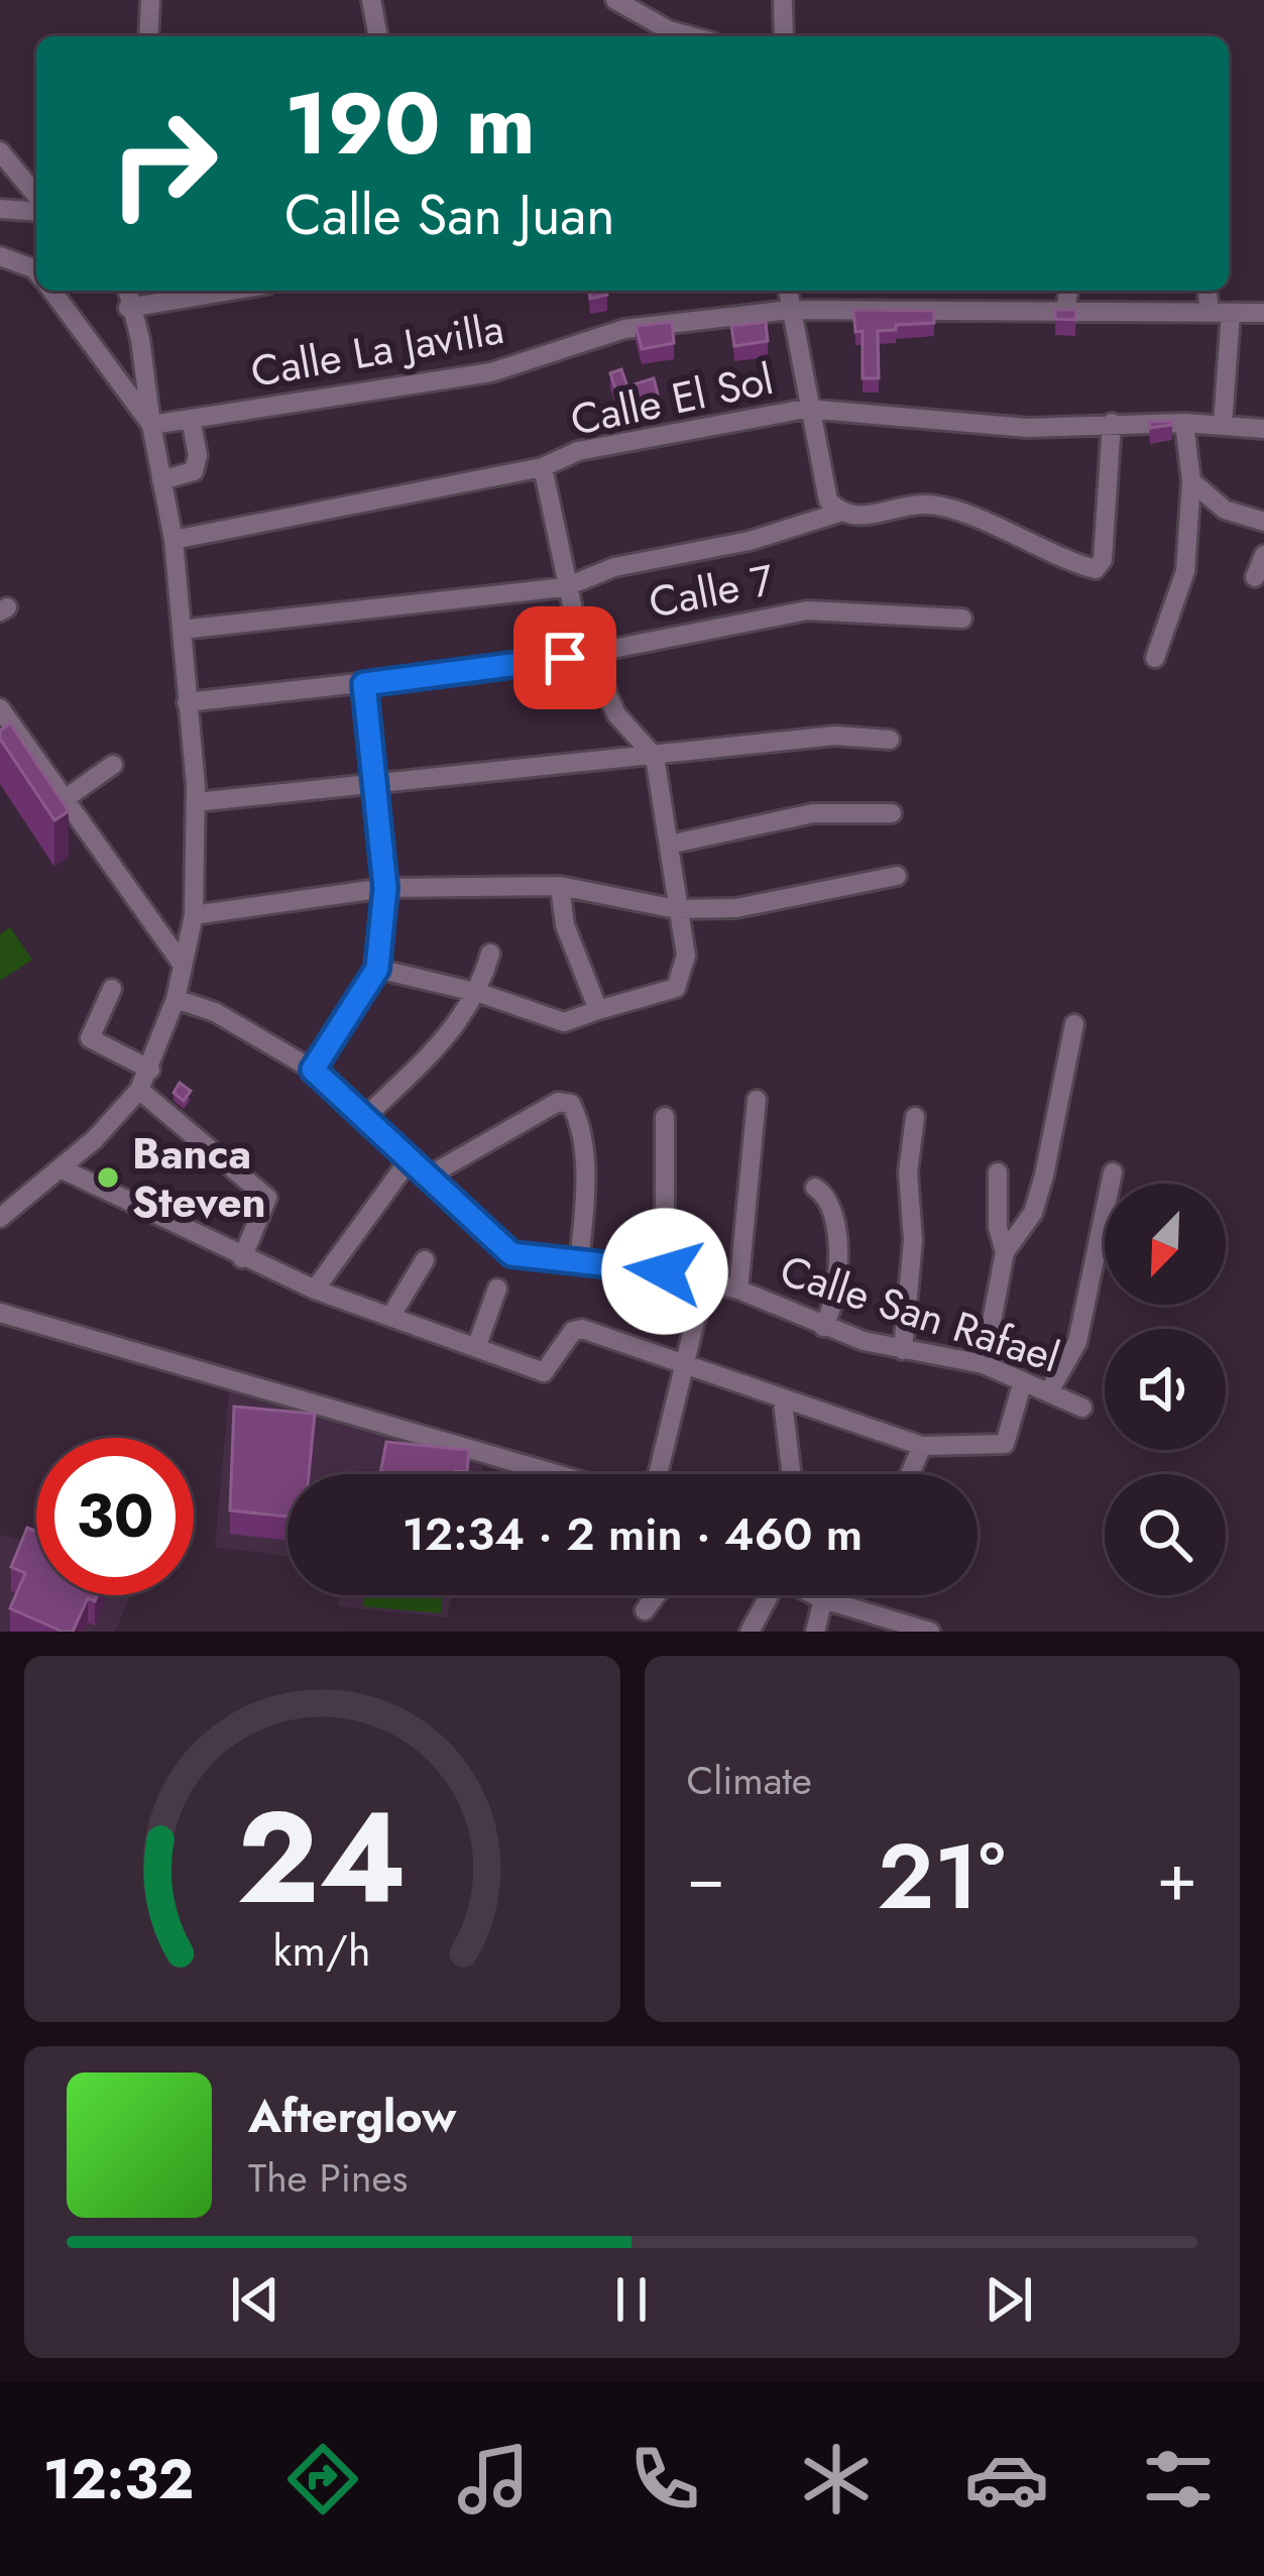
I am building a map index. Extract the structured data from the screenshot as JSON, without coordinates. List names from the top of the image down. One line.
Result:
{"streets":{"street":["Calle La Javilla","Calle El Sol","Calle 7","Calle San Rafael"]},"places":["Banca Steven"],"north":"bottom left","page":{"turn":["190 m","Calle San Juan"],"limit":"30","trip":"12:34 · 2 min · 460 m","tile":"Climate","heat":["−","21°","+"],"song":["Afterglow","The Pines"],"tabs":"12:32","gauge":["24","km/h"]}}
